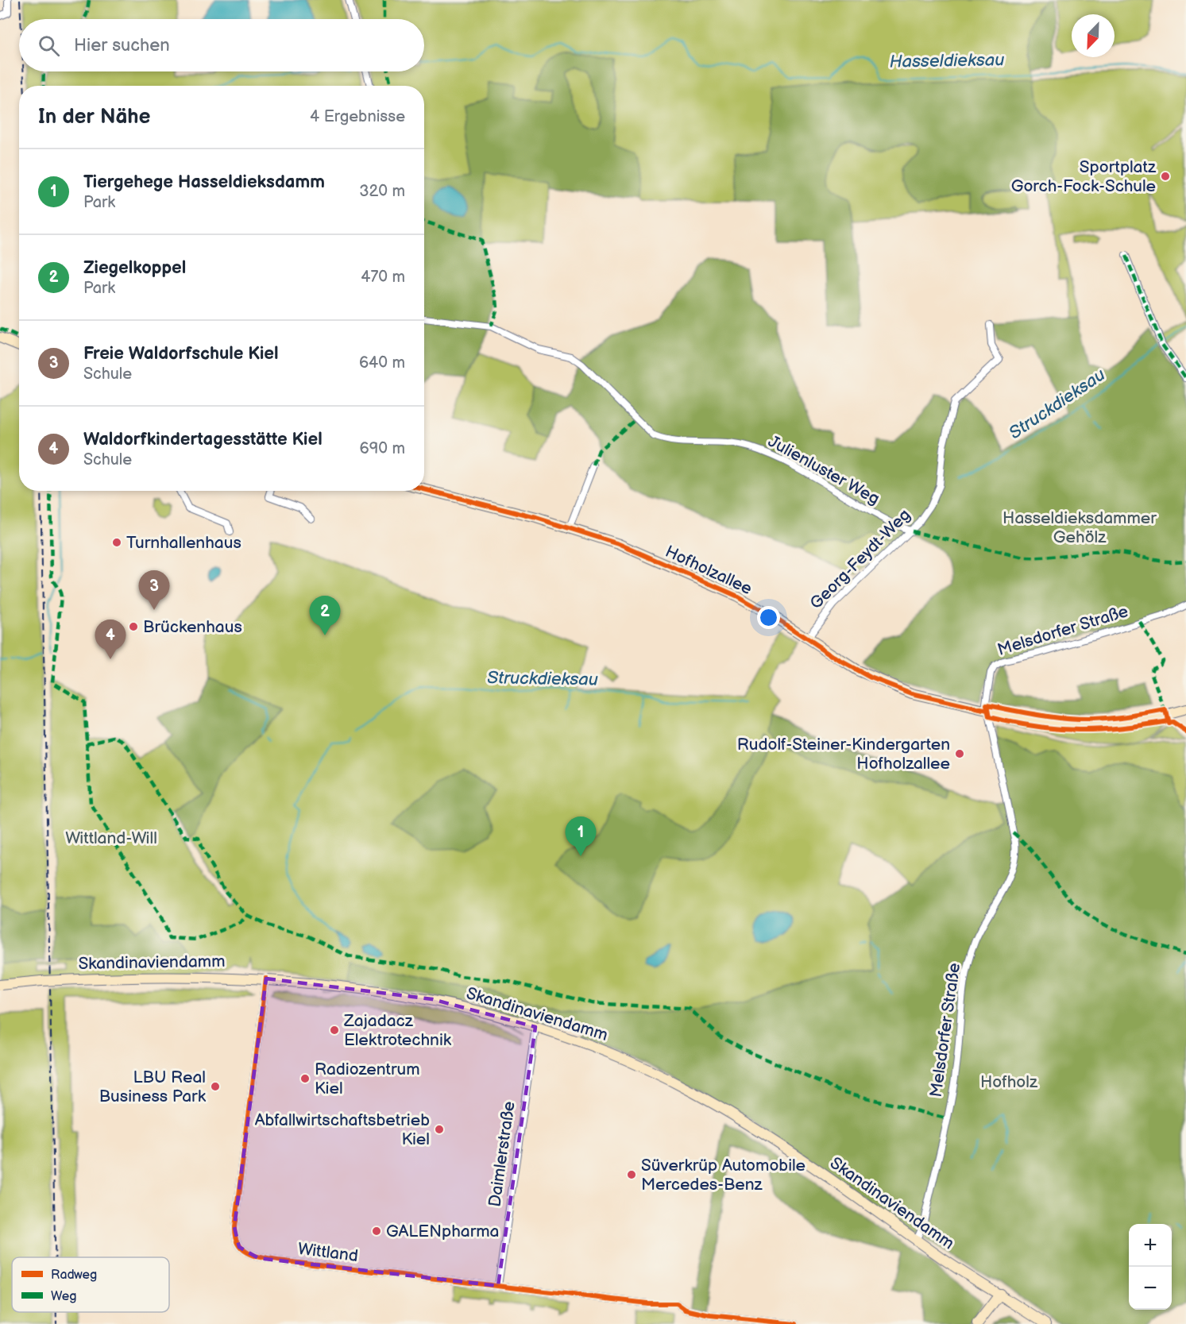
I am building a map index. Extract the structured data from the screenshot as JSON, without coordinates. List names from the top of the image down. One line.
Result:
{"streets":{"main road":["Hofholzallee","Skandinaviendamm"],"street":["Julienluster Weg","Georg-Feydt-Weg","Melsdorfer Straße","Daimlerstraße","Wittland"]},"crossings":[["Julienluster Weg","Georg-Feydt-Weg"],["Georg-Feydt-Weg","Hofholzallee"],["Hofholzallee","Melsdorfer Straße"],["Melsdorfer Straße","Skandinaviendamm"],["Skandinaviendamm","Daimlerstraße"],["Skandinaviendamm","Wittland"],["Daimlerstraße","Wittland"]],"water":["Hasseldieksau","Struckdieksau"],"parks":["Hasseldieksdammer Gehölz","Wittland-Will","Hofholz"],"places":["Sportplatz Gorch-Fock-Schule","Turnhallenhaus","Brückenhaus","Rudolf-Steiner-Kindergarten Hofholzallee","Zajadacz Elektrotechnik","Radiozentrum Kiel","LBU Real Business Park","Abfallwirtschaftsbetrieb Kiel","Süverkrüp Automobile Mercedes-Benz","GALENpharma"],"legend":["Radweg","Weg"],"north":"bottom left","page":{"search":"Hier suchen","heading":["In der Nähe","4 Ergebnisse"],"list":[{"mark":"1","name":"Tiergehege Hasseldieksdamm","note":"Park","value":"320 m"},{"mark":"2","name":"Ziegelkoppel","note":"Park","value":"470 m"},{"mark":"3","name":"Freie Waldorfschule Kiel","note":"Schule","value":"640 m"},{"mark":"4","name":"Waldorfkindertagesstätte Kiel","note":"Schule","value":"690 m"}],"pins":["3","2","4","1"],"map_buttons":["+","−"]}}
